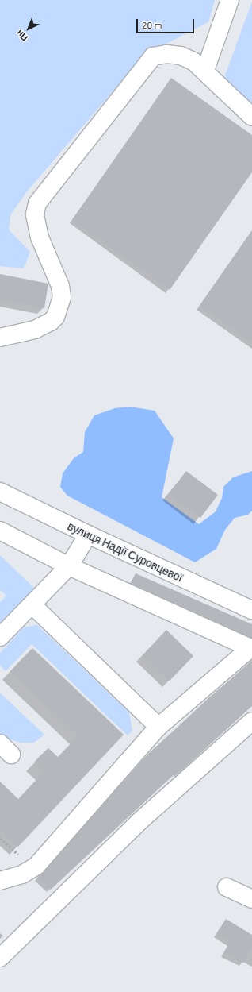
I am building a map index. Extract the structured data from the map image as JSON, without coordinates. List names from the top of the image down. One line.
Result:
{"streets":{"street":["вулиця Надії Суровцевої"]},"scale_bar":"20 m","north":"bottom left"}
